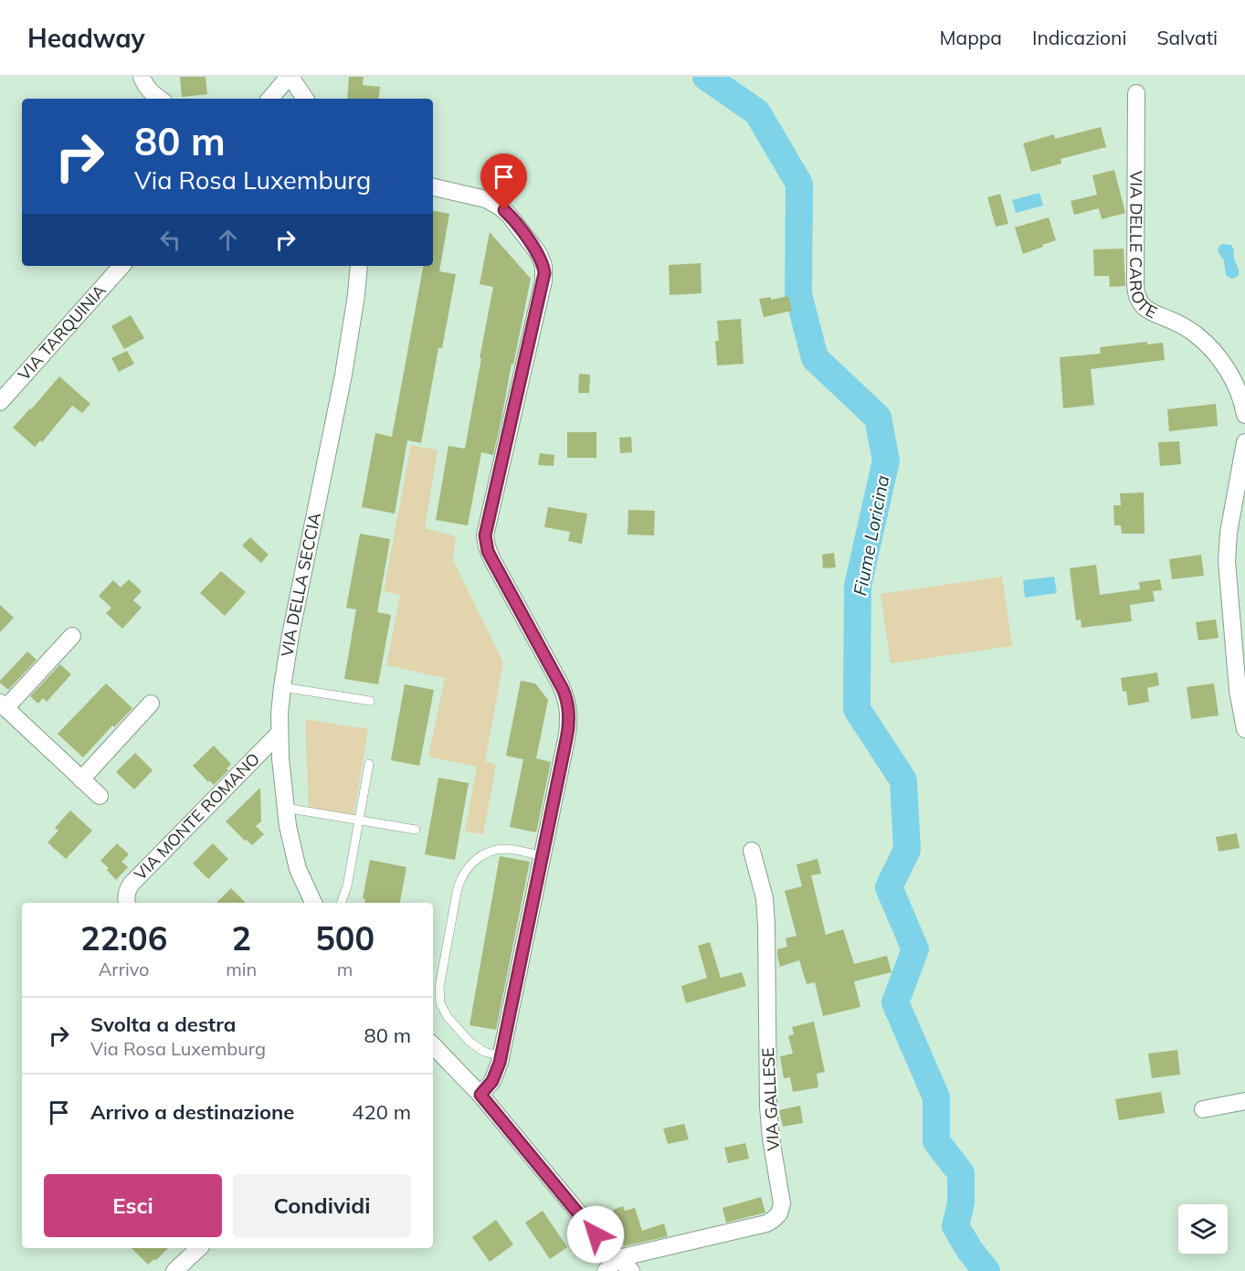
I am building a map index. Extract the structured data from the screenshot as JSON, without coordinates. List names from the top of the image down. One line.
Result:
{"streets":{"street":["VIA DELLE CAROTE","VIA TARQUINIA","VIA DELLA SECCIA","VIA MONTE ROMANO","VIA GALLESE"]},"crossings":[["VIA DELLA SECCIA","VIA MONTE ROMANO"]],"water":["Fiume Loricina"],"page":{"header":"Headway","nav":["Mappa","Indicazioni","Salvati"],"turn":["80 m","Via Rosa Luxemburg"],"eta":["22:06","Arrivo","2","min","500","m"],"list":[{"name":"Svolta a destra","note":"Via Rosa Luxemburg","value":"80 m"},{"name":"Arrivo a destinazione","value":"420 m"}],"buttons":["Esci","Condividi"]}}
